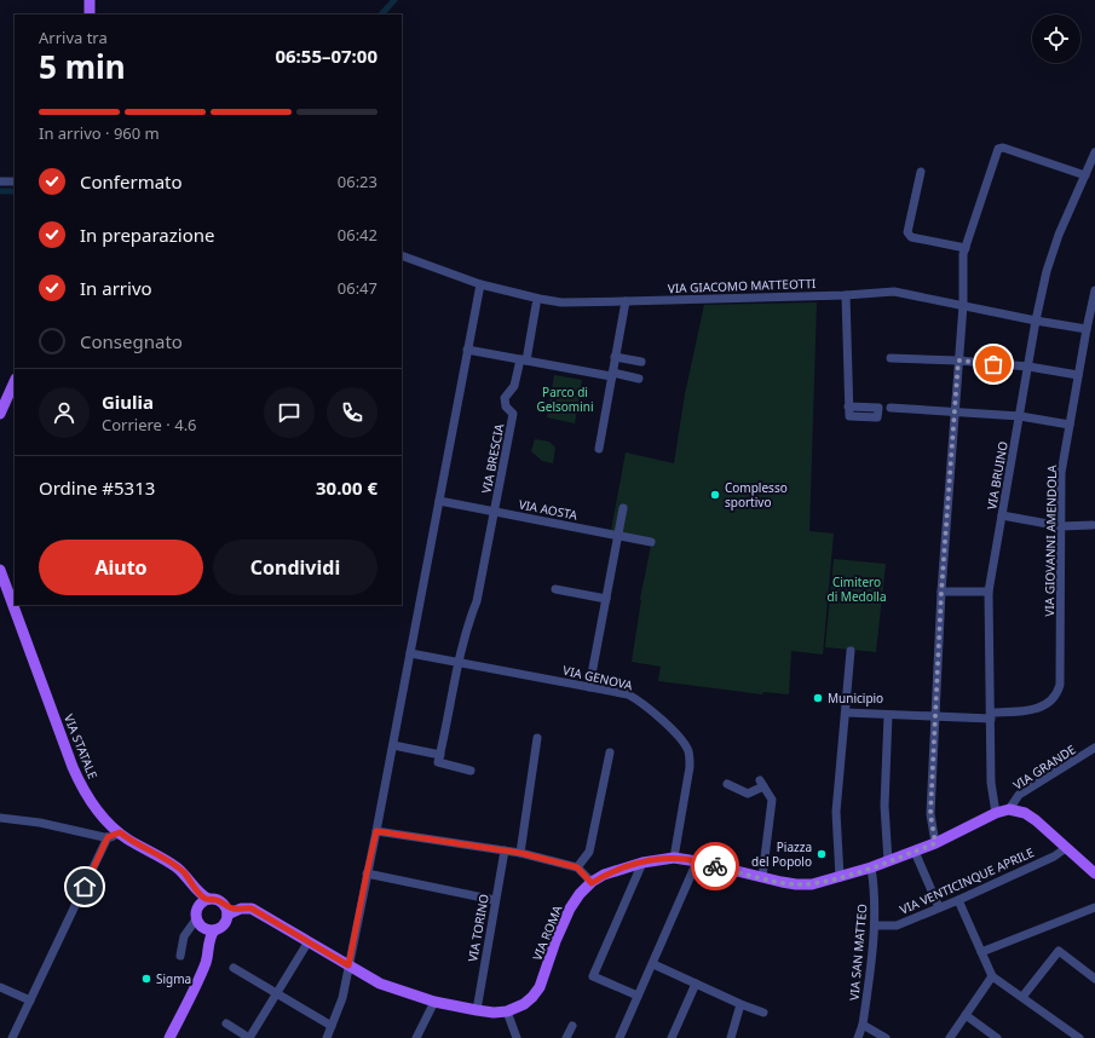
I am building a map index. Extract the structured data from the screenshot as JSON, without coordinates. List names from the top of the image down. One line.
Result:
{"streets":{"main road":["VIA STATALE","VIA ROMA"],"street":["VIA GIACOMO MATTEOTTI","VIA BRESCIA","VIA BRUINO","VIA AOSTA","VIA GIOVANNI AMENDOLA","VIA GENOVA","VIA GRANDE","VIA VENTICINQUE APRILE","VIA TORINO","VIA SAN MATTEO"]},"crossings":[["VIA GIACOMO MATTEOTTI","VIA BRUINO"],["VIA GIACOMO MATTEOTTI","VIA GIOVANNI AMENDOLA"],["VIA BRESCIA","VIA AOSTA"],["VIA BRUINO","VIA GIOVANNI AMENDOLA"],["VIA BRUINO","VIA ROMA"],["VIA GENOVA","VIA ROMA"],["VIA STATALE","VIA ROMA"],["VIA GRANDE","VIA ROMA"],["VIA VENTICINQUE APRILE","VIA SAN MATTEO"],["VIA TORINO","VIA ROMA"],["VIA ROMA","VIA SAN MATTEO"]],"parks":["Parco di Gelsomini","Cimitero di Medolla"],"places":["Complesso sportivo","Municipio","Piazza del Popolo","Sigma"],"page":{"heading":["5 min","Arriva tra","06:55–07:00"],"panel":["Giulia","Corriere · 4.6","Ordine #5313","30.00 €"],"bar":"In arrivo · 960 m","list":[["Confermato","06:23"],["In preparazione","06:42"],["In arrivo","06:47"],"Consegnato"],"buttons":["Aiuto","Condividi"]}}
